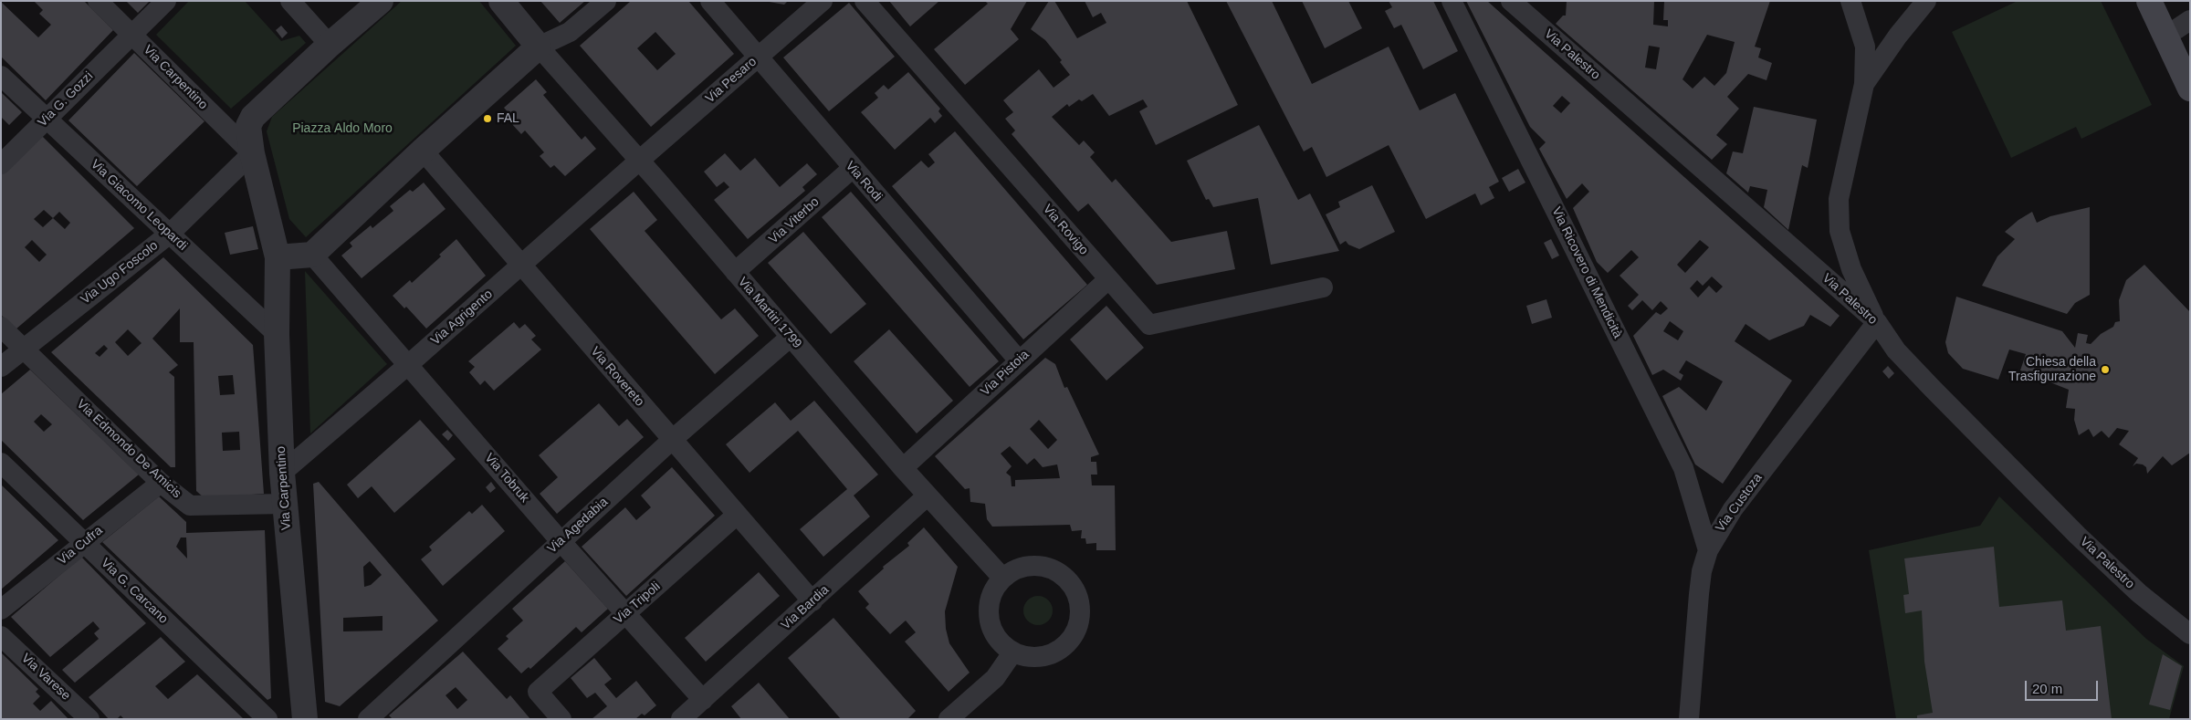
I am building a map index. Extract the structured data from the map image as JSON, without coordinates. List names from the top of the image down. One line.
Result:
{"streets":{"street":["Via Palestro","Via Carpentino","Via Pesaro","Via G. Gozzi","Via Rodi","Via Giacomo Leopardi","Via Viterbo","Via Rovigo","Via Ugo Foscolo","Via Ricovero di Mendicità","Via Martiri 1799","Via Agrigento","Via Pistoia","Via Rovereto","Via Edmondo De Amicis","Via Tobruk","Via Custoza","Via Agedabia","Via Cufra","Via G. Carcano","Via Tripoli","Via Bardia","Via Varese"]},"crossings":[["Via Palestro","Via Custoza"],["Via Carpentino","Via G. Gozzi"],["Via Carpentino","Via Giacomo Leopardi"],["Via Carpentino","Via Ugo Foscolo"],["Via Carpentino","Via Agrigento"],["Via Carpentino","Via Edmondo De Amicis"],["Via Pesaro","Via Rodi"],["Via Pesaro","Via Martiri 1799"],["Via Pesaro","Via Agrigento"],["Via G. Gozzi","Via Giacomo Leopardi"],["Via Rodi","Via Viterbo"],["Via Rodi","Via Pistoia"],["Via Giacomo Leopardi","Via Ugo Foscolo"],["Via Viterbo","Via Martiri 1799"],["Via Rovigo","Via Pistoia"],["Via Ugo Foscolo","Via Edmondo De Amicis"],["Via Ricovero di Mendicità","Via Custoza"],["Via Martiri 1799","Via Agrigento"],["Via Martiri 1799","Via Pistoia"],["Via Martiri 1799","Via Agedabia"],["Via Martiri 1799","Via Bardia"],["Via Agrigento","Via Rovereto"],["Via Agrigento","Via Tobruk"],["Via Rovereto","Via Agedabia"],["Via Rovereto","Via Tripoli"],["Via Rovereto","Via Bardia"],["Via Edmondo De Amicis","Via Cufra"],["Via Tobruk","Via Agedabia"],["Via Tobruk","Via Tripoli"],["Via Tobruk","Via Bardia"],["Via Cufra","Via G. Carcano"]],"parks":["Piazza Aldo Moro"],"places":["FAL","Chiesa della Trasfigurazione"],"scale_bar":"20 m"}
